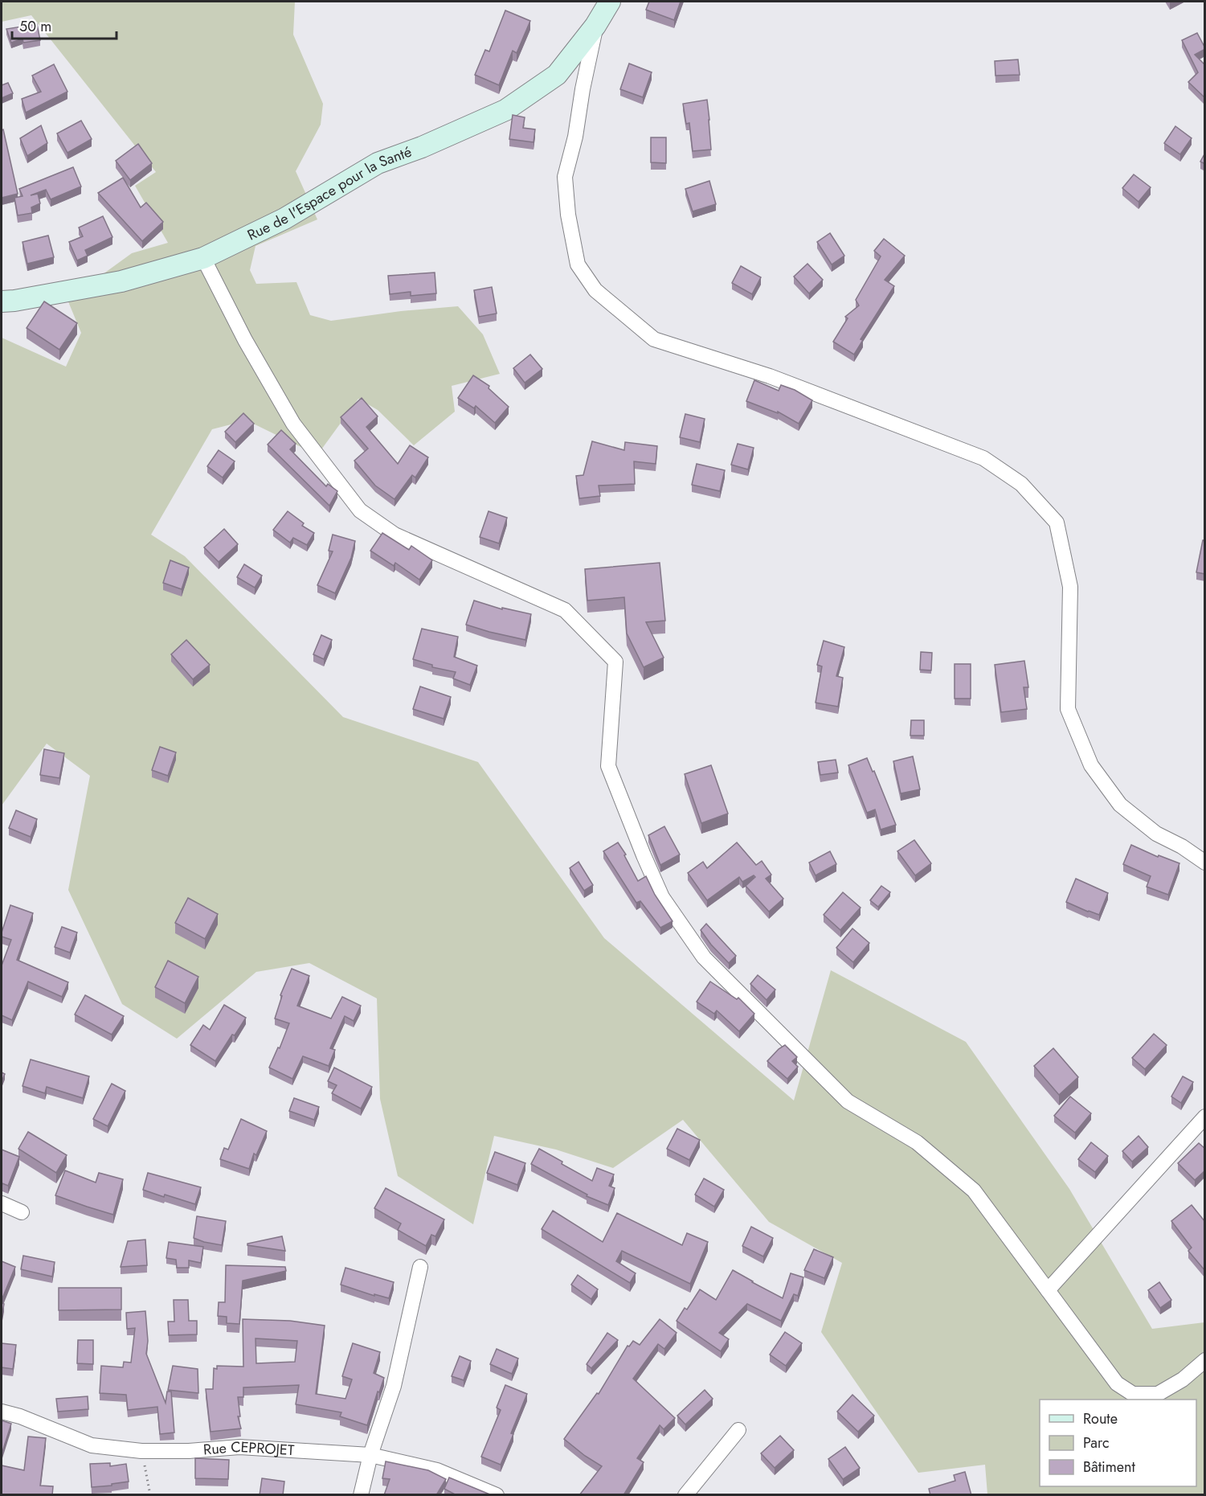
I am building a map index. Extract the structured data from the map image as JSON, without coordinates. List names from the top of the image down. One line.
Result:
{"streets":{"street":["Rue de l'Espace pour la Santé","Rue CEPROJET"]},"legend":["Route","Parc","Bâtiment"],"scale_bar":"50 m"}
